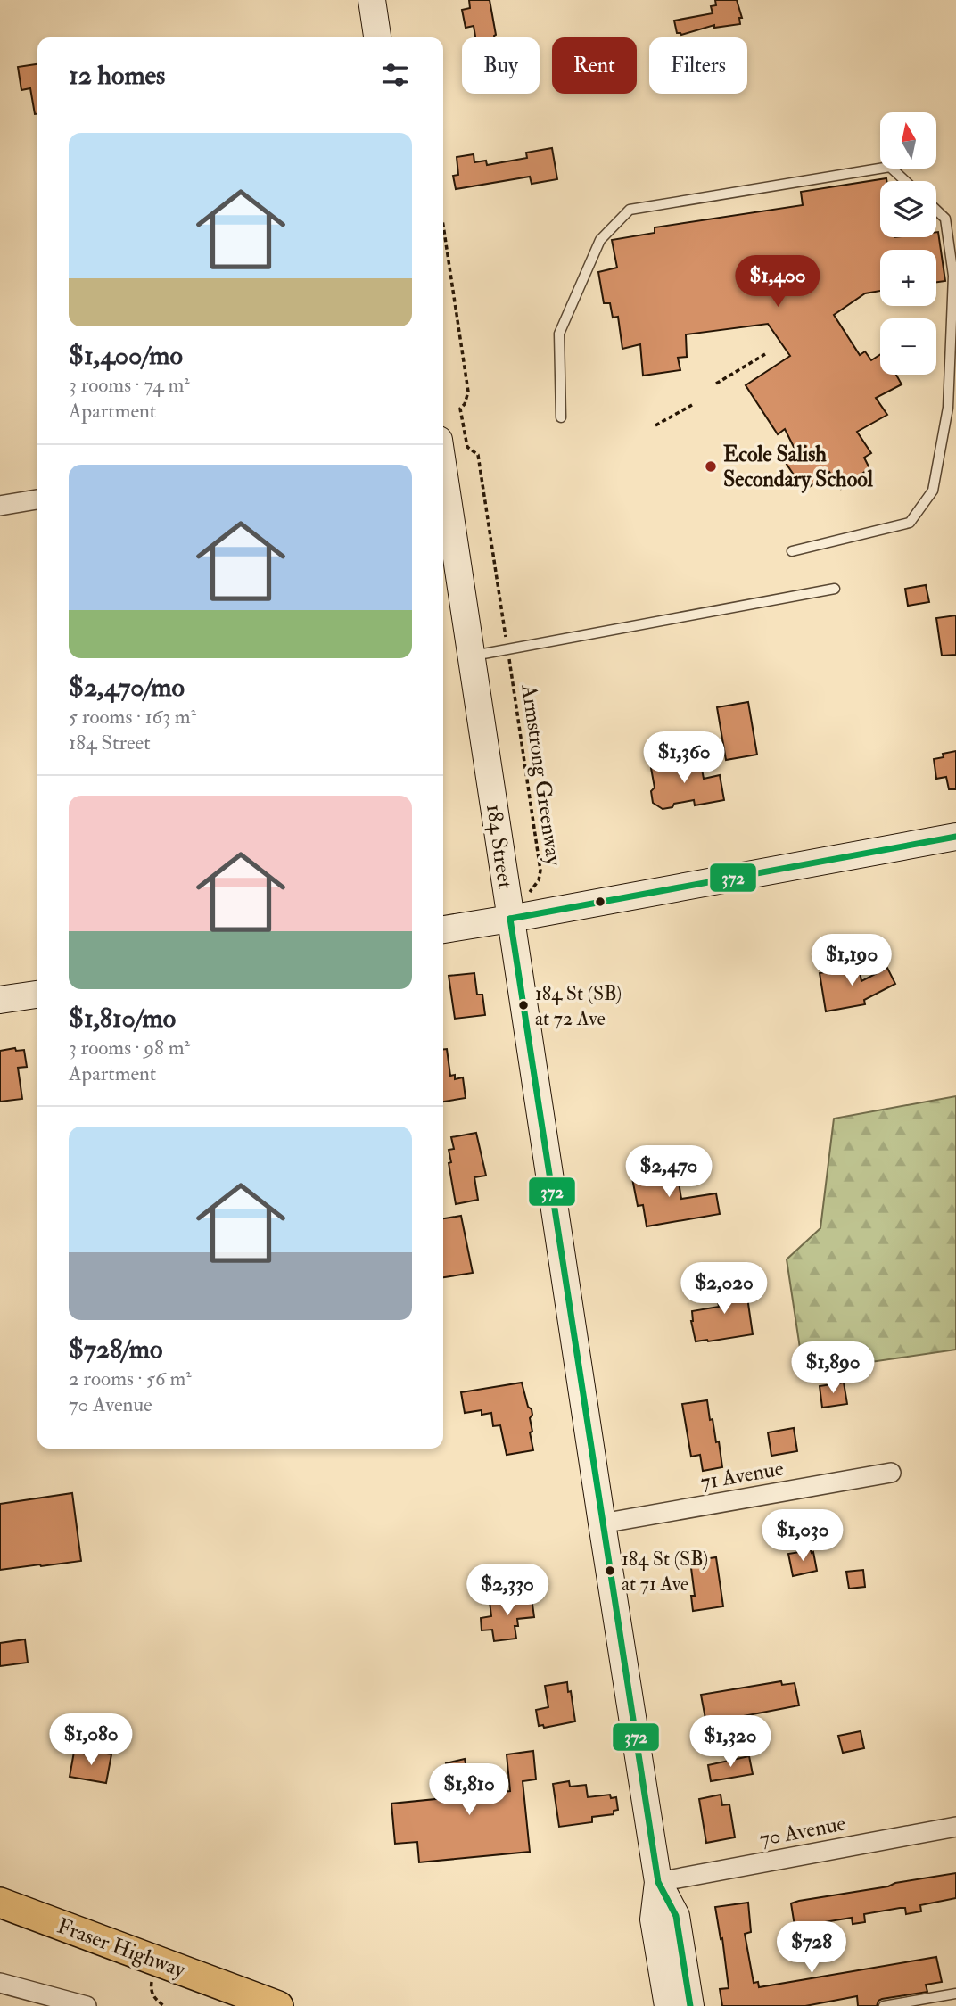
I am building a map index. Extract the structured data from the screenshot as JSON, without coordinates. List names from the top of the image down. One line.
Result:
{"streets":{"main road":["184 Street","Fraser Highway"],"street":["71 Avenue","70 Avenue"],"path":["Armstrong Greenway"]},"crossings":[["184 Street","71 Avenue"],["184 Street","70 Avenue"]],"places":["Ecole Salish Secondary School","184 St (SB) at 72 Ave","184 St (SB) at 71 Ave"],"lines":["transit line 372"],"north":"top","page":{"chip":["Buy","Rent","Filters"],"heading":"12 homes","map_buttons":["+","−"],"list":[{"name":"$1,400/mo","note":"3 rooms · 74 m² · Apartment"},{"name":"$2,470/mo","note":"5 rooms · 163 m² · 184 Street"},{"name":"$1,810/mo","note":"3 rooms · 98 m² · Apartment"},{"name":"$728/mo","note":"2 rooms · 56 m² · 70 Avenue"}],"price":["$1,400","$1,360","$1,190","$2,470","$2,020","$1,890","$1,030","$2,330","$1,080","$1,320","$1,810","$728"]}}
